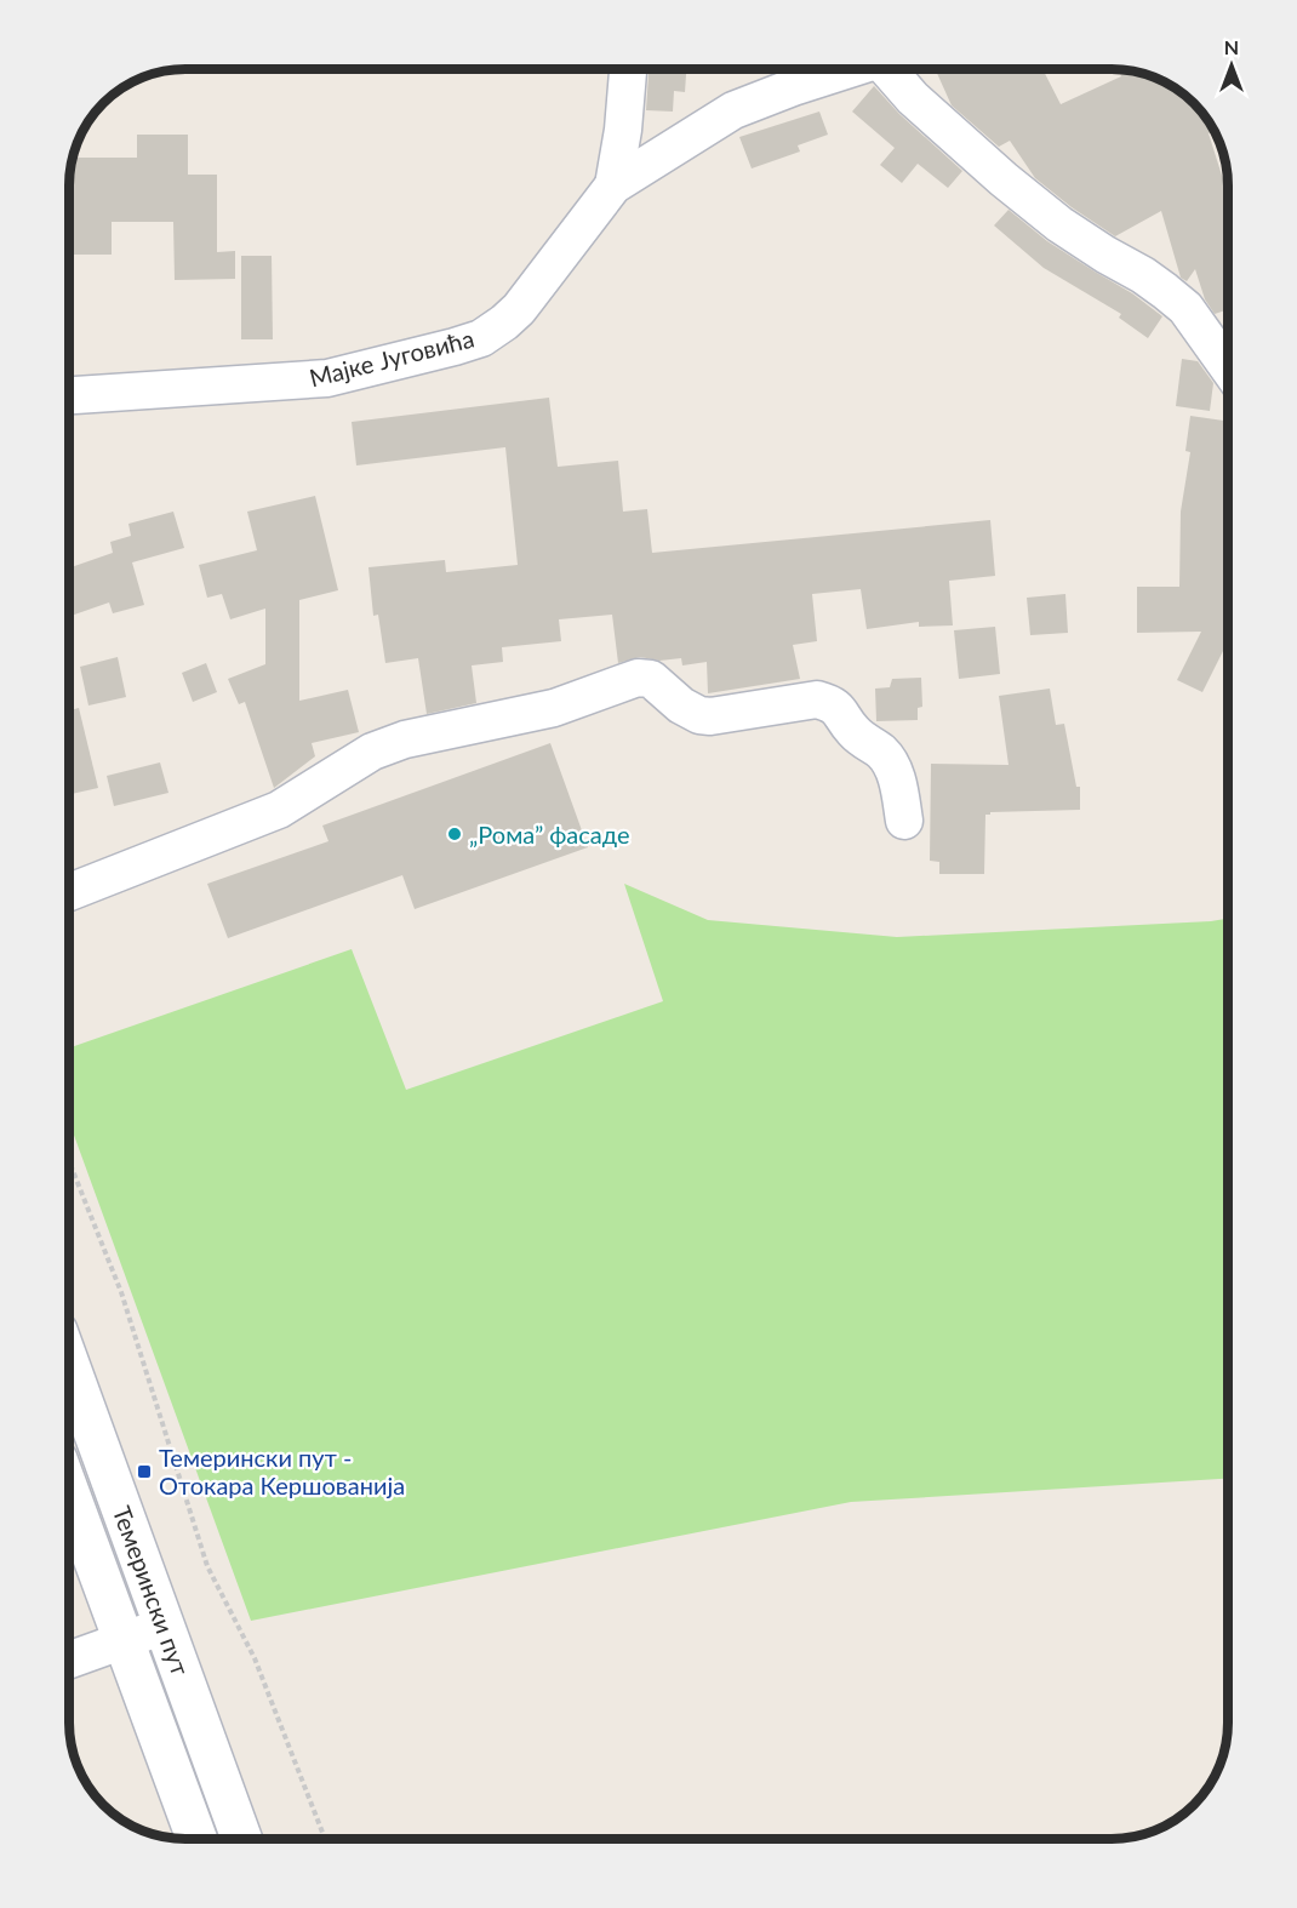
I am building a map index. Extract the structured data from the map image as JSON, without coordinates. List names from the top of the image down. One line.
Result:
{"streets":{"main road":["Темерински пут"],"street":["Мајке Југовића"]},"places":{"other":["„Рома” фасаде"],"transit":["Темерински пут - Отокара Кершованија"]},"north":"top"}
